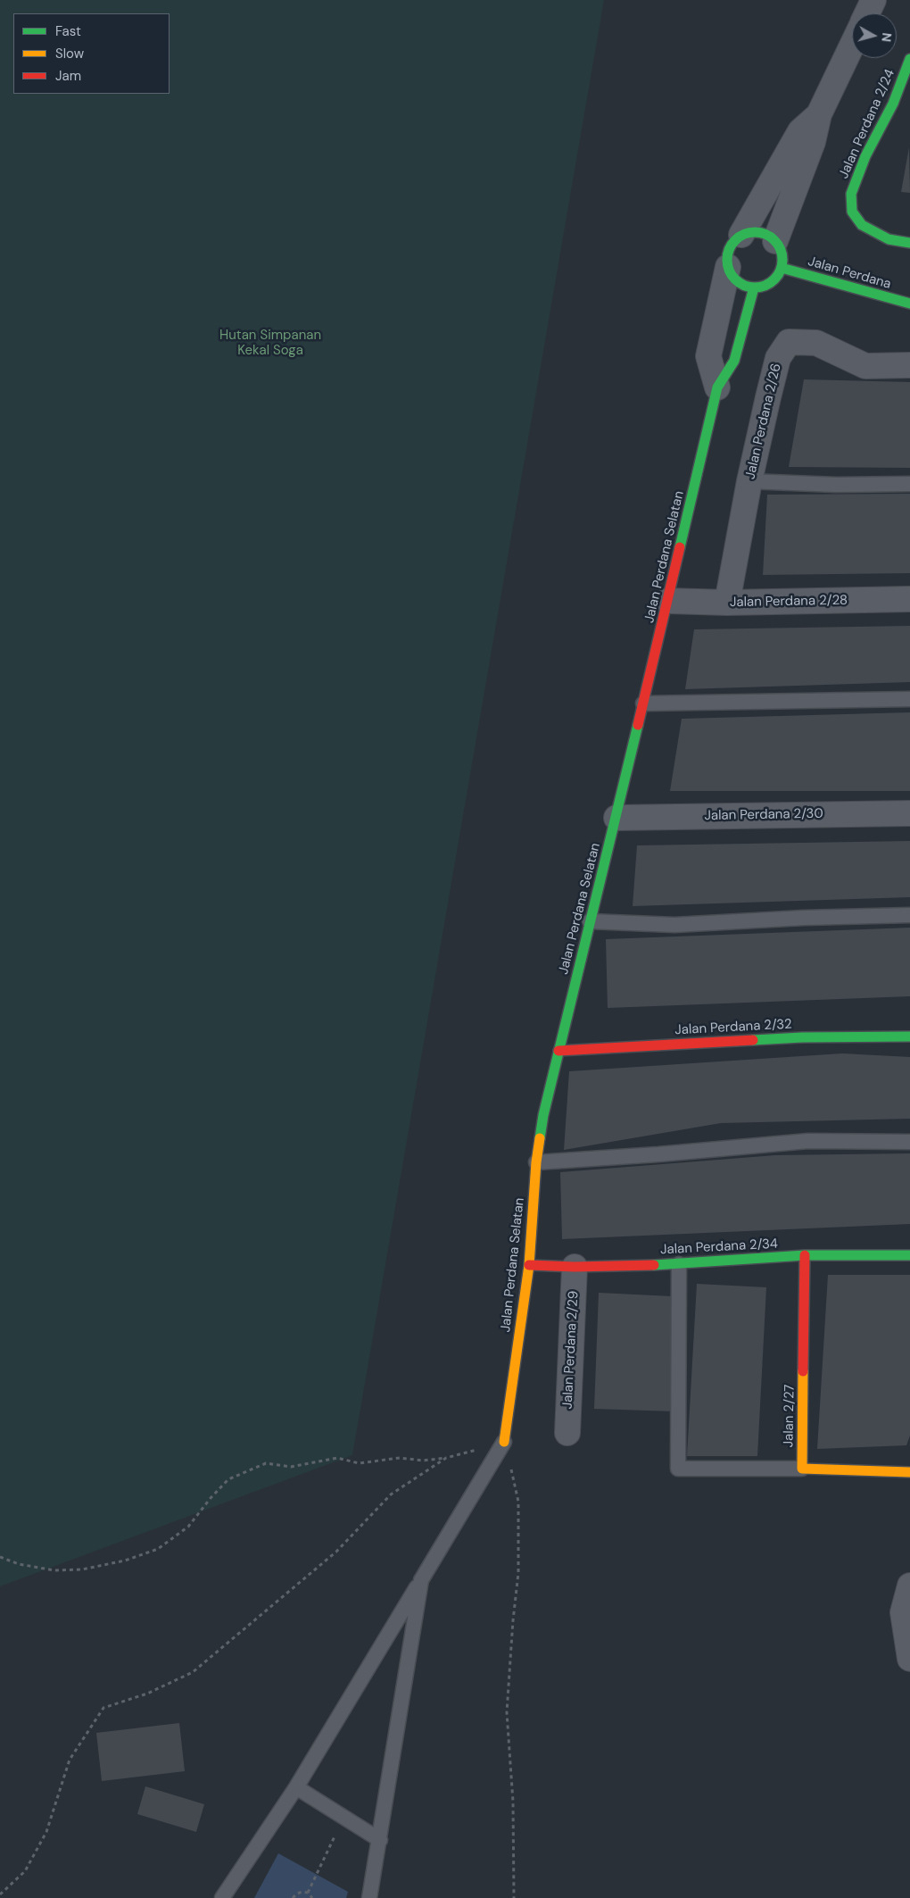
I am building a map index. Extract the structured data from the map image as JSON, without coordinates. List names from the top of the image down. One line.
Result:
{"streets":{"street":["Jalan Perdana 2/24","Jalan Perdana","Jalan Perdana 2/26","Jalan Perdana Selatan","Jalan Perdana 2/28","Jalan Perdana 2/30","Jalan Perdana 2/32","Jalan Perdana 2/34","Jalan Perdana 2/29","Jalan 2/27"]},"crossings":[["Jalan Perdana","Jalan Perdana Selatan"],["Jalan Perdana 2/26","Jalan Perdana 2/28"],["Jalan Perdana Selatan","Jalan Perdana 2/28"],["Jalan Perdana Selatan","Jalan Perdana 2/30"],["Jalan Perdana Selatan","Jalan Perdana 2/32"],["Jalan Perdana Selatan","Jalan Perdana 2/34"],["Jalan Perdana 2/34","Jalan Perdana 2/29"],["Jalan Perdana 2/34","Jalan 2/27"]],"parks":["Hutan Simpanan Kekal Soga"],"legend":["Fast","Slow","Jam"],"north":"right"}
